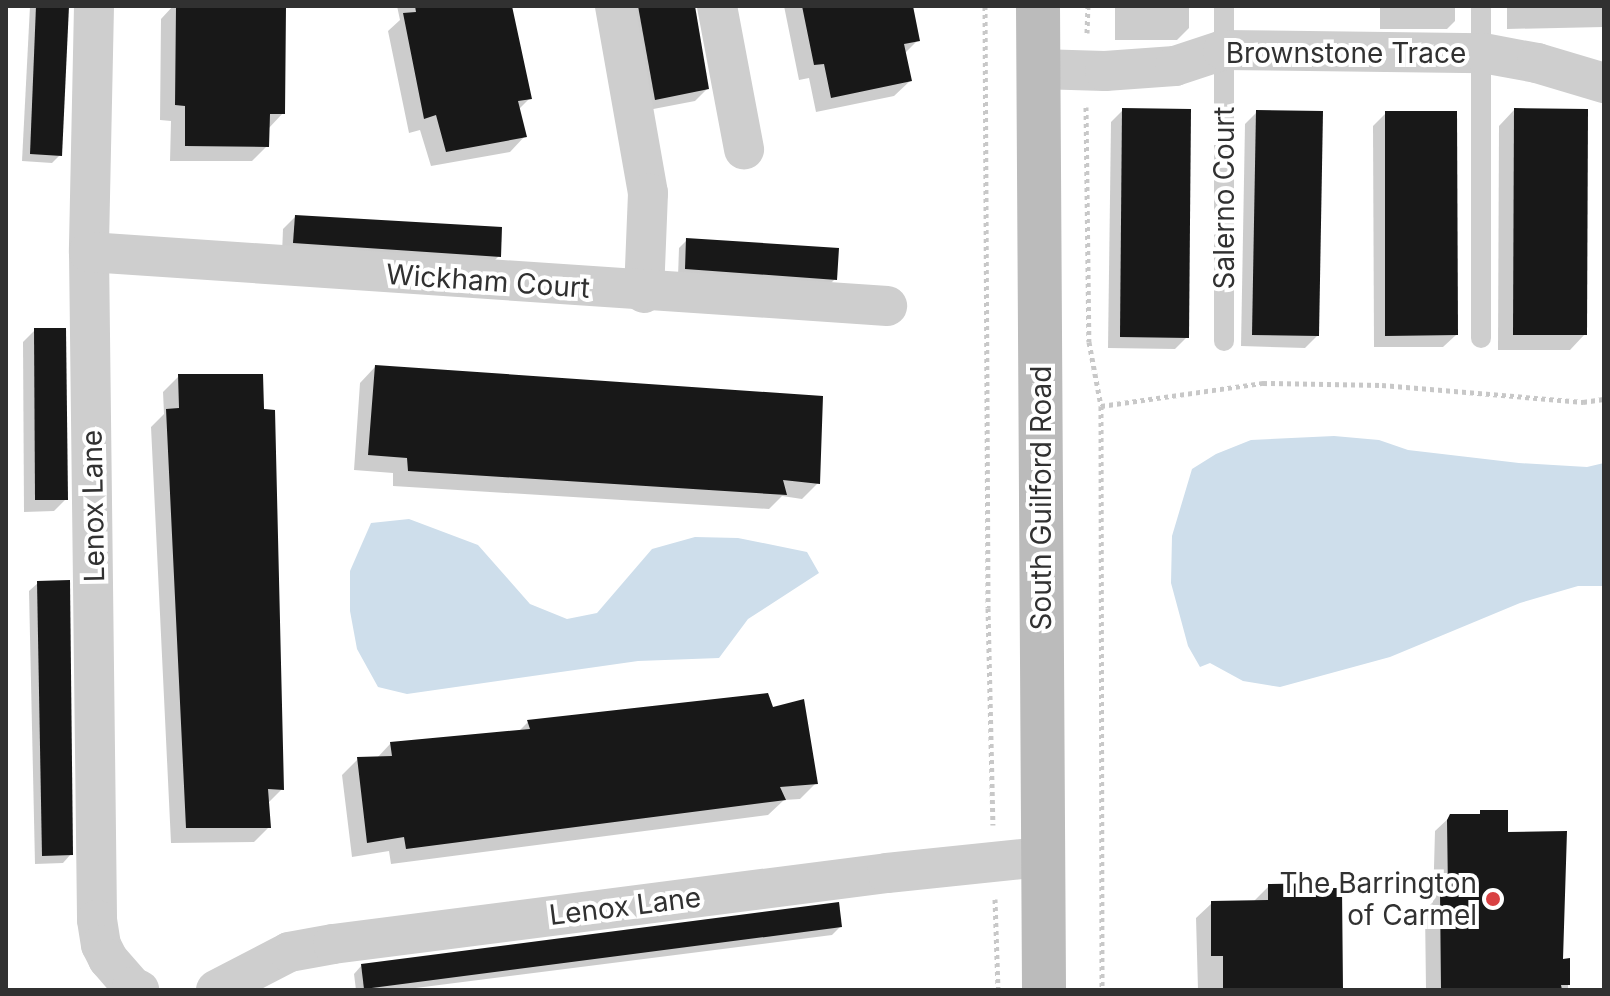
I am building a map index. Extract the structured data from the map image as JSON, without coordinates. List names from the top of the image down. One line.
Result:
{"streets":{"main road":["South Guilford Road"],"street":["Brownstone Trace","Wickham Court","Lenox Lane"],"lane":["Salerno Court"]},"crossings":[["Brownstone Trace","Salerno Court"],["Brownstone Trace","South Guilford Road"],["Wickham Court","Lenox Lane"],["South Guilford Road","Lenox Lane"]],"places":["The Barrington of Carmel"]}
